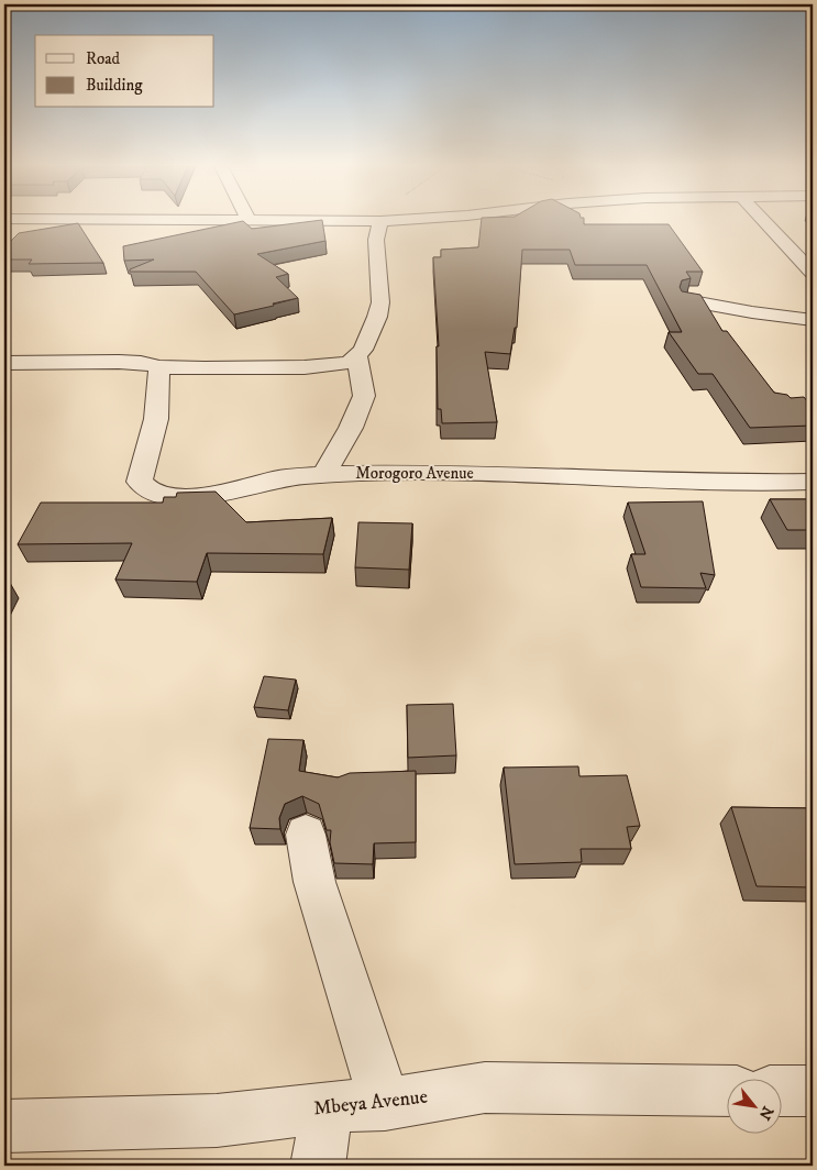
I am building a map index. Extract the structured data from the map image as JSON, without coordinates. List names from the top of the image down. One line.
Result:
{"streets":{"street":["Morogoro Avenue","Mbeya Avenue"]},"legend":["Road","Building"],"north":"bottom right"}
